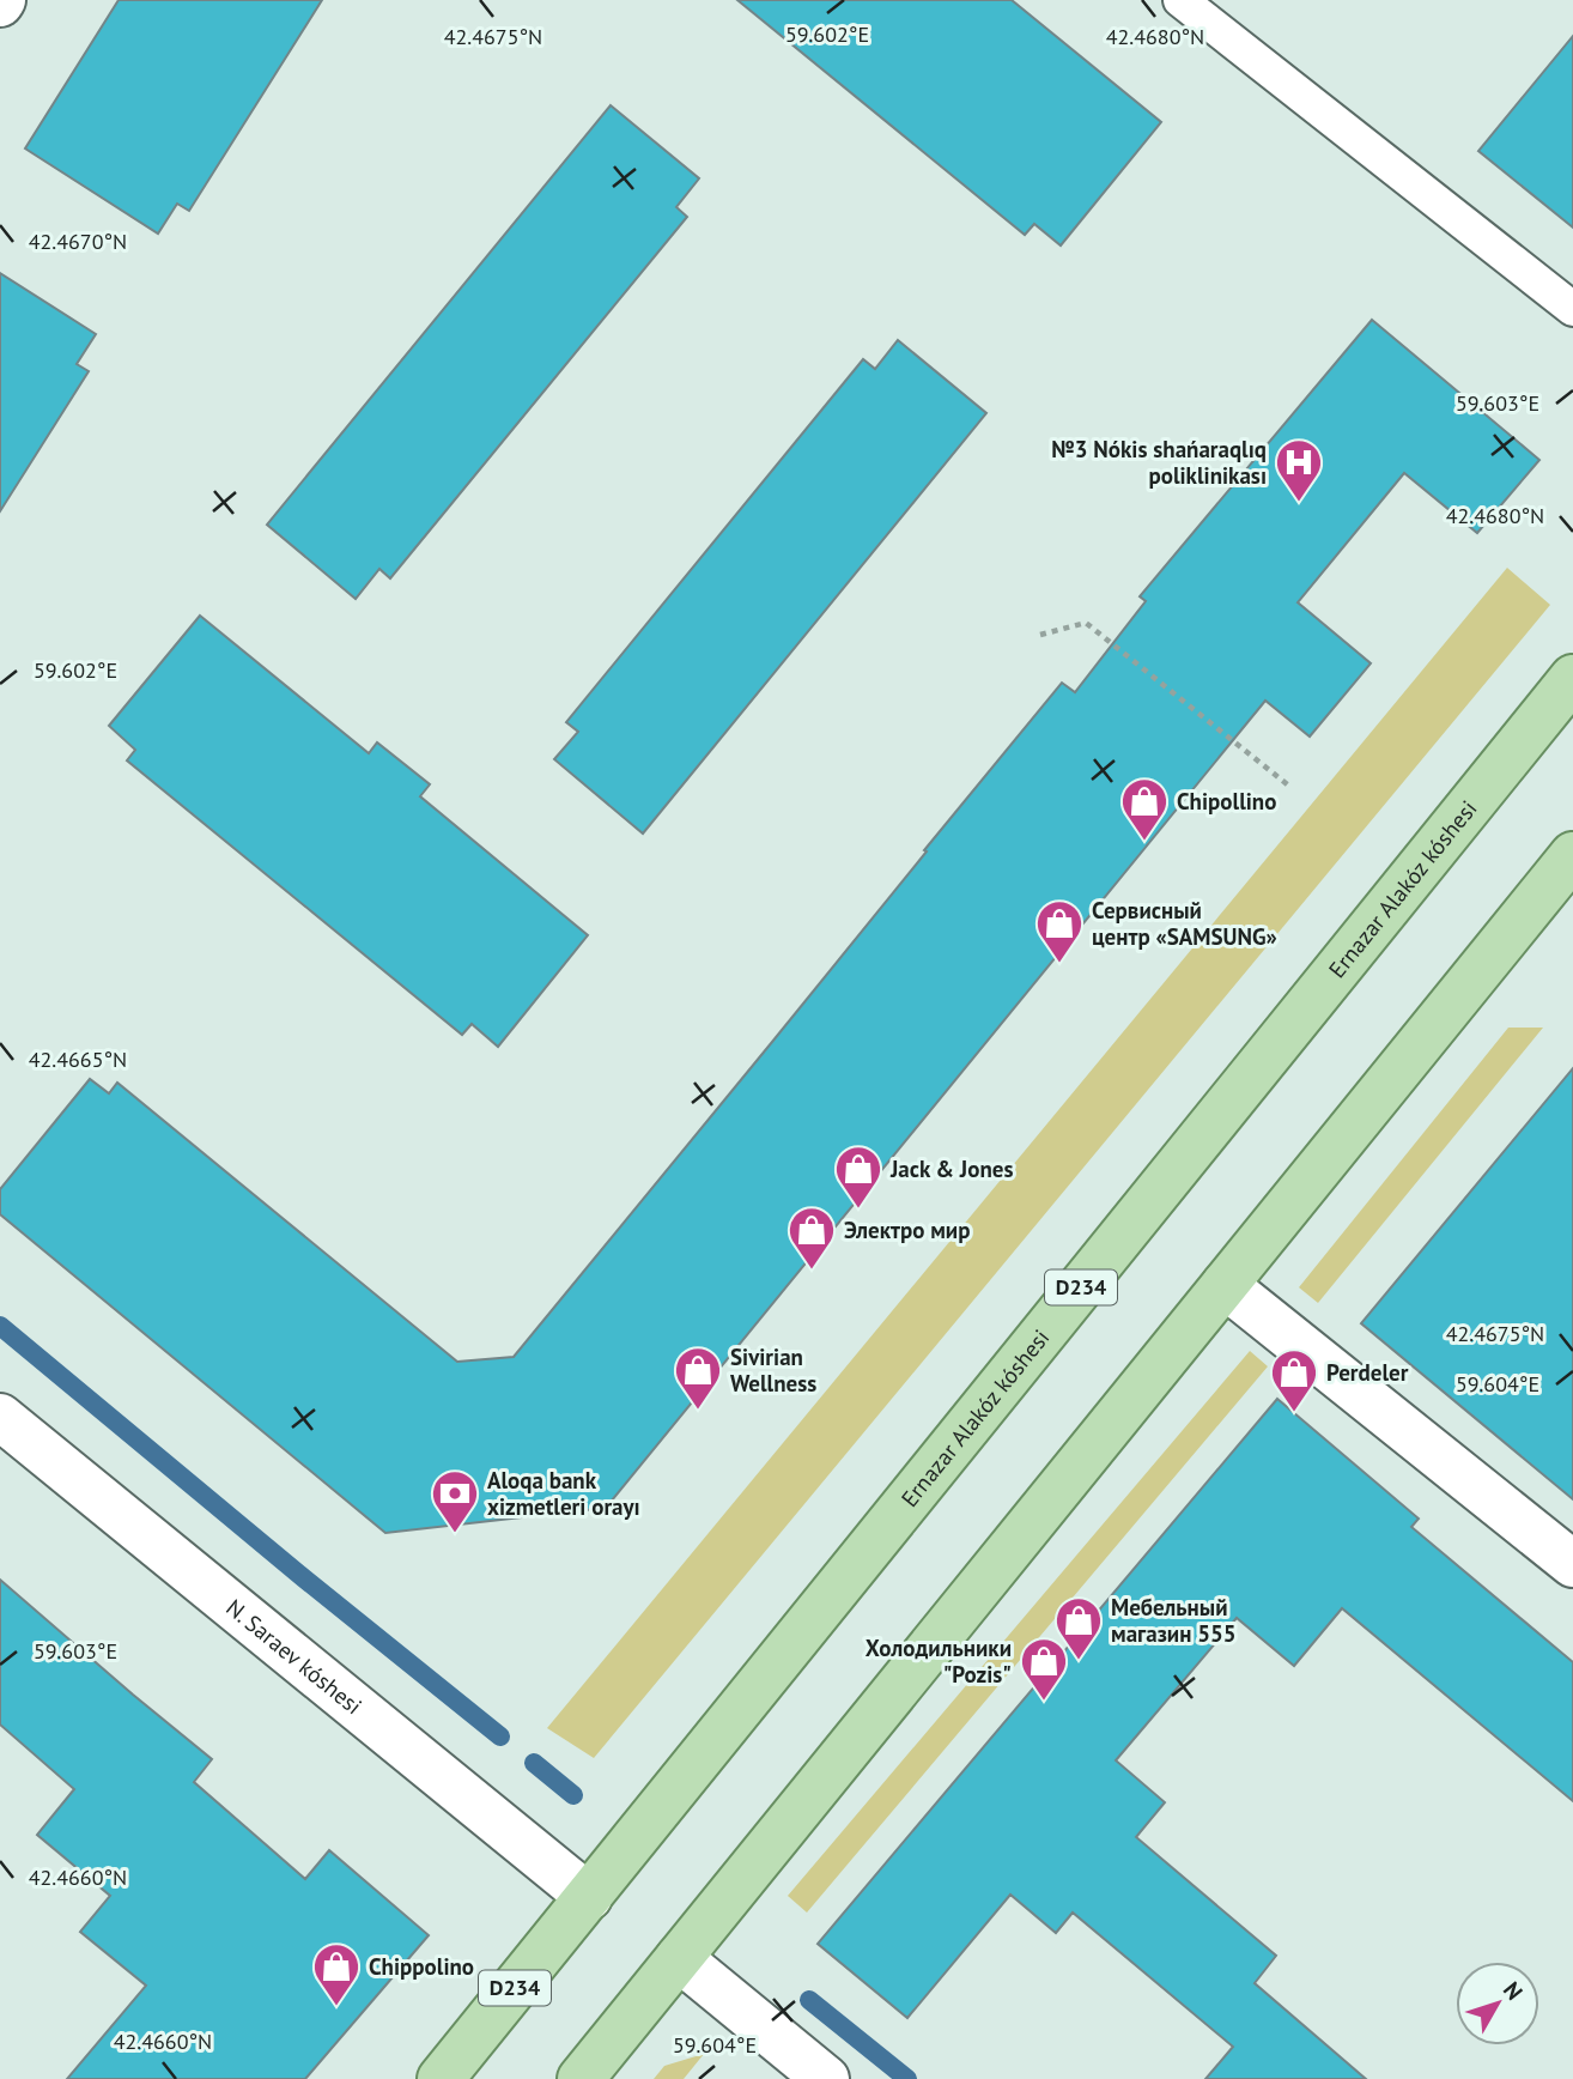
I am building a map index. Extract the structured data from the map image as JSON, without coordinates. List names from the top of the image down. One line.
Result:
{"streets":{"main road":["Ernazar Alakóz kóshesi","D234"],"street":["N. Saraev kóshesi"]},"crossings":[["Ernazar Alakóz kóshesi","N. Saraev kóshesi"]],"places":{"hospital":["№3 Nókis shańaraqlıq poliklinikası"],"shop":["Chipollino","Сервисный центр «SAMSUNG»","Jack & Jones","Электро мир","Sivirian Wellness","Perdeler","Мебельный магазин 555","Холодильники \"Pozis\"","Chippolino"],"bank":["Aloqa bank xizmetleri orayı"]},"north":"top right","coordinates":["59.602°E","42.4675°N","42.4680°N","42.4670°N","59.603°E","42.4665°N","59.604°E","42.4660°N"]}
